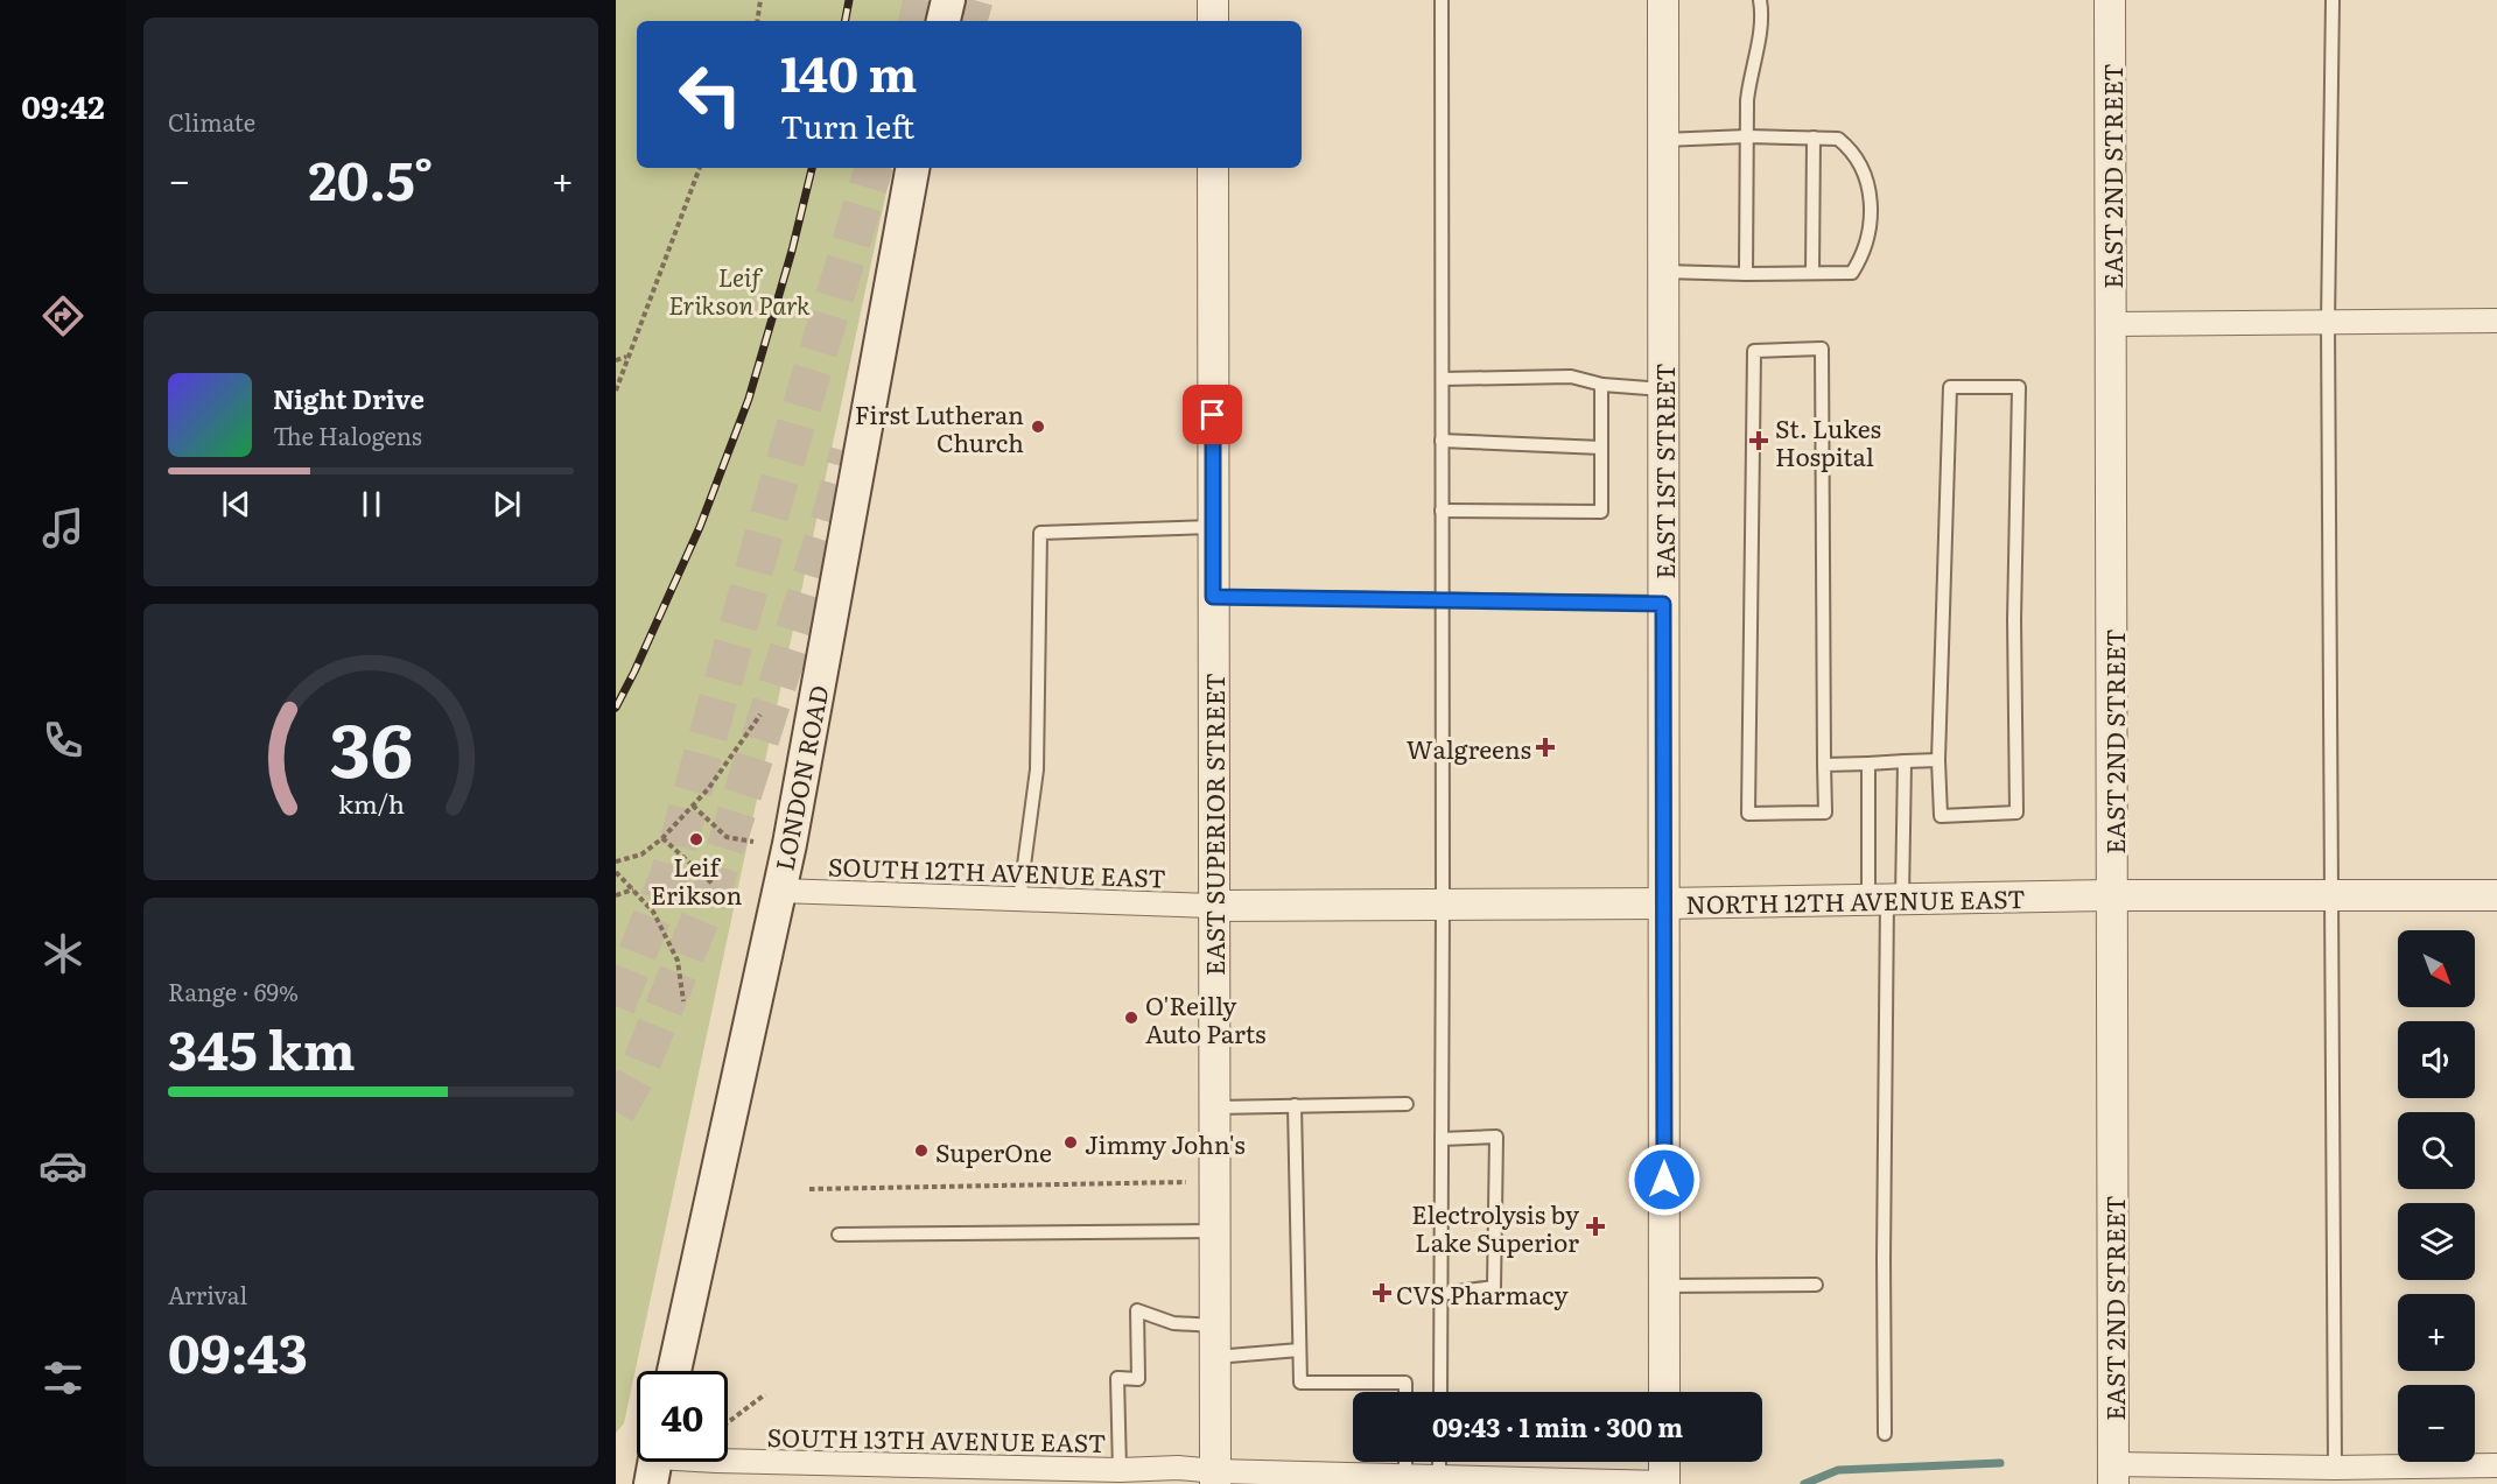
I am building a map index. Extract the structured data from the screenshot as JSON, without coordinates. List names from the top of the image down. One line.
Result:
{"streets":{"main road":["LONDON ROAD"],"street":["EAST 2ND STREET","EAST 1ST STREET","EAST SUPERIOR STREET","SOUTH 12TH AVENUE EAST","NORTH 12TH AVENUE EAST","SOUTH 13TH AVENUE EAST"]},"crossings":[["EAST 2ND STREET","NORTH 12TH AVENUE EAST"],["EAST 1ST STREET","NORTH 12TH AVENUE EAST"],["LONDON ROAD","SOUTH 12TH AVENUE EAST"],["EAST SUPERIOR STREET","SOUTH 12TH AVENUE EAST"],["EAST SUPERIOR STREET","NORTH 12TH AVENUE EAST"],["EAST SUPERIOR STREET","SOUTH 13TH AVENUE EAST"],["SOUTH 12TH AVENUE EAST","NORTH 12TH AVENUE EAST"]],"parks":["Leif Erikson Park"],"places":{"other":["First Lutheran Church","Leif Erikson","O'Reilly Auto Parts","Jimmy John's","SuperOne"],"health":["St. Lukes Hospital","Walgreens","Electrolysis by Lake Superior","CVS Pharmacy"]},"north":"bottom right","page":{"tabs":"09:42","tile":["Climate",["Range · 69%","345 km"],["Arrival","09:43"]],"turn":["140 m","Turn left"],"heat":["−","20.5°","+"],"song":["Night Drive","The Halogens"],"map_buttons":["+","−"],"limit":"40","trip":"09:43 · 1 min · 300 m","gauge":["36","km/h"]}}
